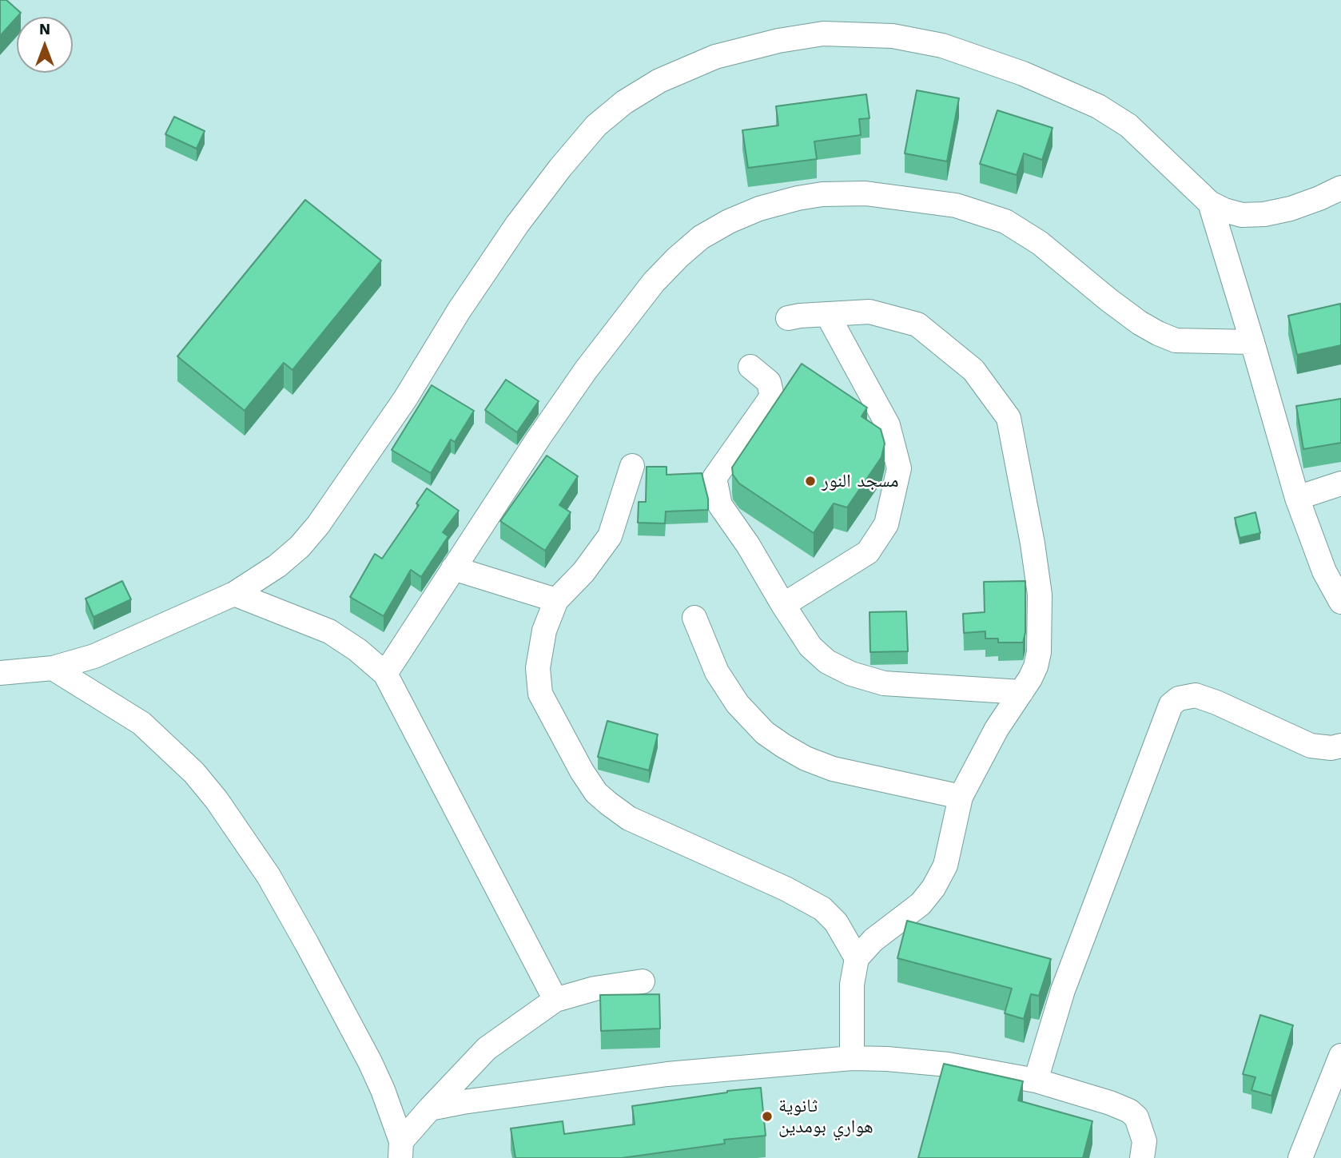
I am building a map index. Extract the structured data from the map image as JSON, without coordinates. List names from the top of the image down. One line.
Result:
{"places":["مسجد النور","ثانوية هواري بومدين"],"north":"top"}
